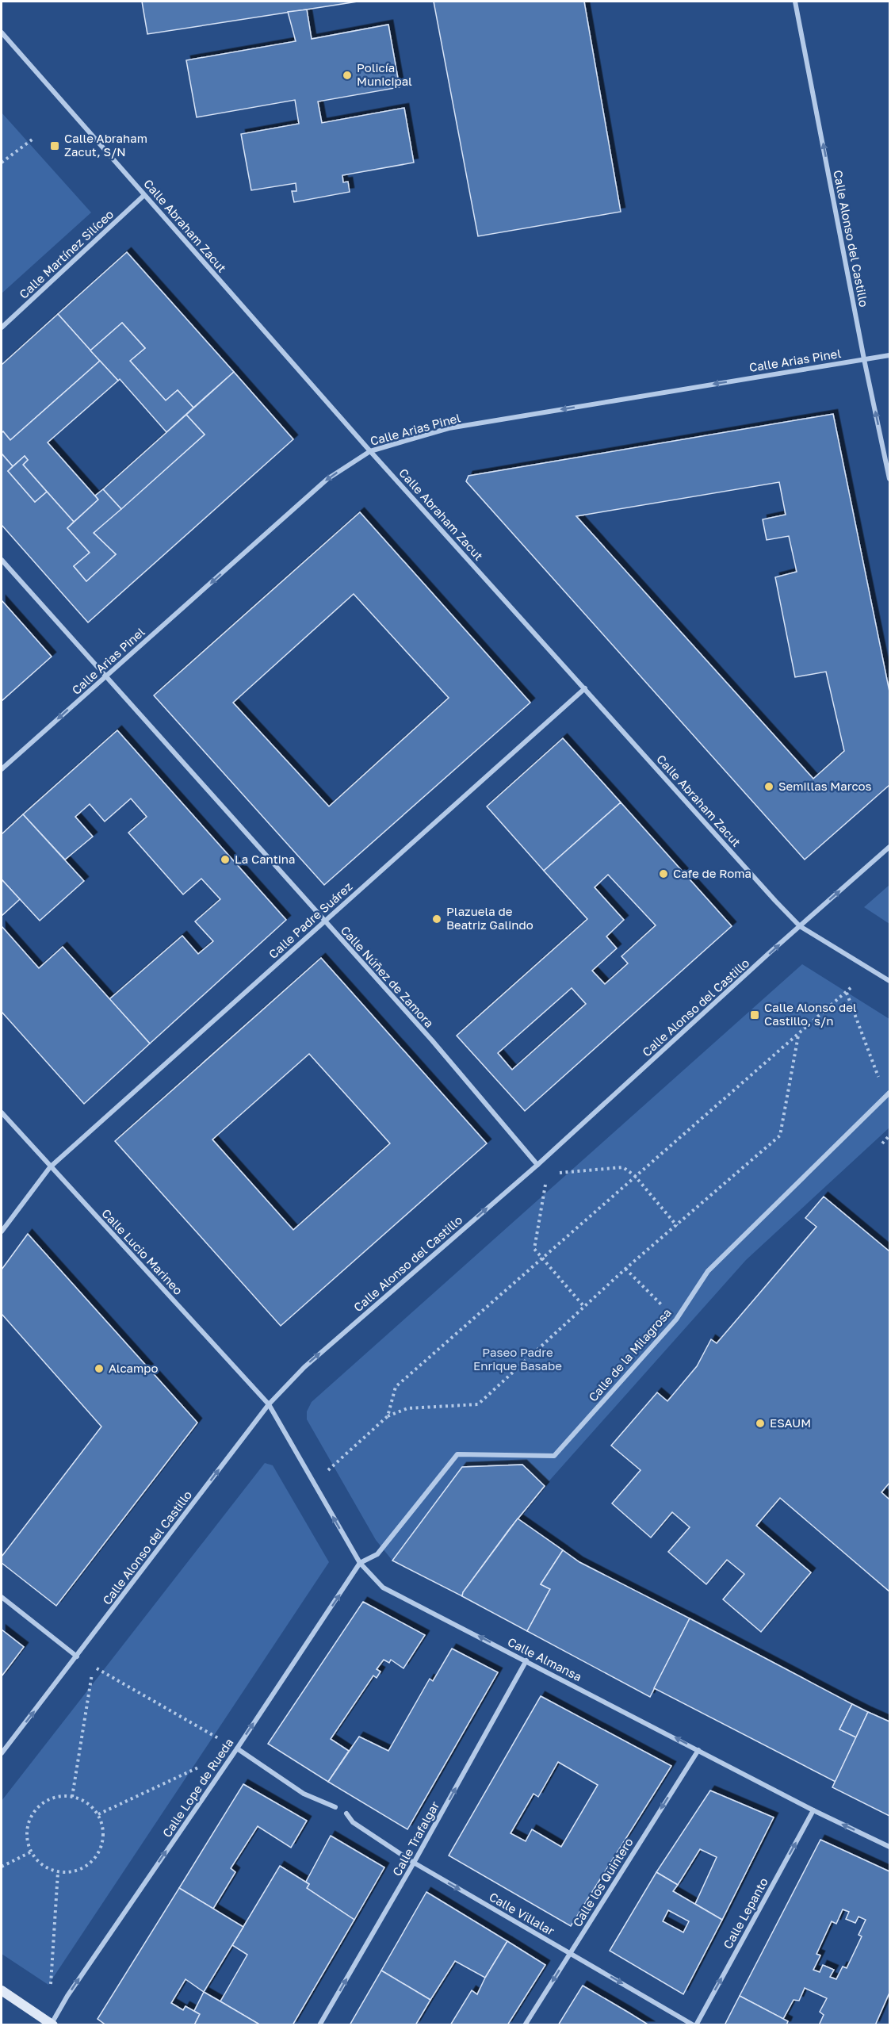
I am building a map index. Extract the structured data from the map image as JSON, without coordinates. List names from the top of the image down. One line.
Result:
{"streets":{"street":["Calle Abraham Zacut","Calle Alonso del Castillo","Calle Martínez Silíceo","Calle Arias Pinel","Calle Padre Suárez","Calle Núñez de Zamora","Calle Lucio Marineo","Calle de la Milagrosa","Calle Almansa","Calle Lope de Rueda","Calle Trafalgar","Calle los Quintero","Calle Lepanto","Calle Villalar"]},"crossings":[["Calle Abraham Zacut","Calle Alonso del Castillo"],["Calle Abraham Zacut","Calle Martínez Silíceo"],["Calle Abraham Zacut","Calle Arias Pinel"],["Calle Abraham Zacut","Calle Padre Suárez"],["Calle Alonso del Castillo","Calle Arias Pinel"],["Calle Alonso del Castillo","Calle Núñez de Zamora"],["Calle Alonso del Castillo","Calle Lucio Marineo"],["Calle Alonso del Castillo","Calle Almansa"],["Calle Arias Pinel","Calle Núñez de Zamora"],["Calle Padre Suárez","Calle Núñez de Zamora"],["Calle Padre Suárez","Calle Lucio Marineo"],["Calle Lucio Marineo","Calle Almansa"],["Calle de la Milagrosa","Calle Almansa"],["Calle de la Milagrosa","Calle Lope de Rueda"],["Calle Almansa","Calle Lope de Rueda"],["Calle Almansa","Calle Trafalgar"],["Calle Almansa","Calle los Quintero"],["Calle Almansa","Calle Lepanto"],["Calle Trafalgar","Calle Villalar"],["Calle los Quintero","Calle Villalar"],["Calle Lepanto","Calle Villalar"]],"one_way":["Calle Alonso del Castillo","Calle Arias Pinel","Calle Almansa","Calle Lope de Rueda","Calle Trafalgar","Calle los Quintero","Calle Lepanto","Calle Villalar"],"parks":["Paseo Padre Enrique Basabe"],"places":{"other":["Policía Municipal","Semillas Marcos","La Cantina","Cafe de Roma","Plazuela de Beatriz Galindo","Alcampo","ESAUM"],"transit":["Calle Abraham Zacut, S/N","Calle Alonso del Castillo, s/n"]}}
